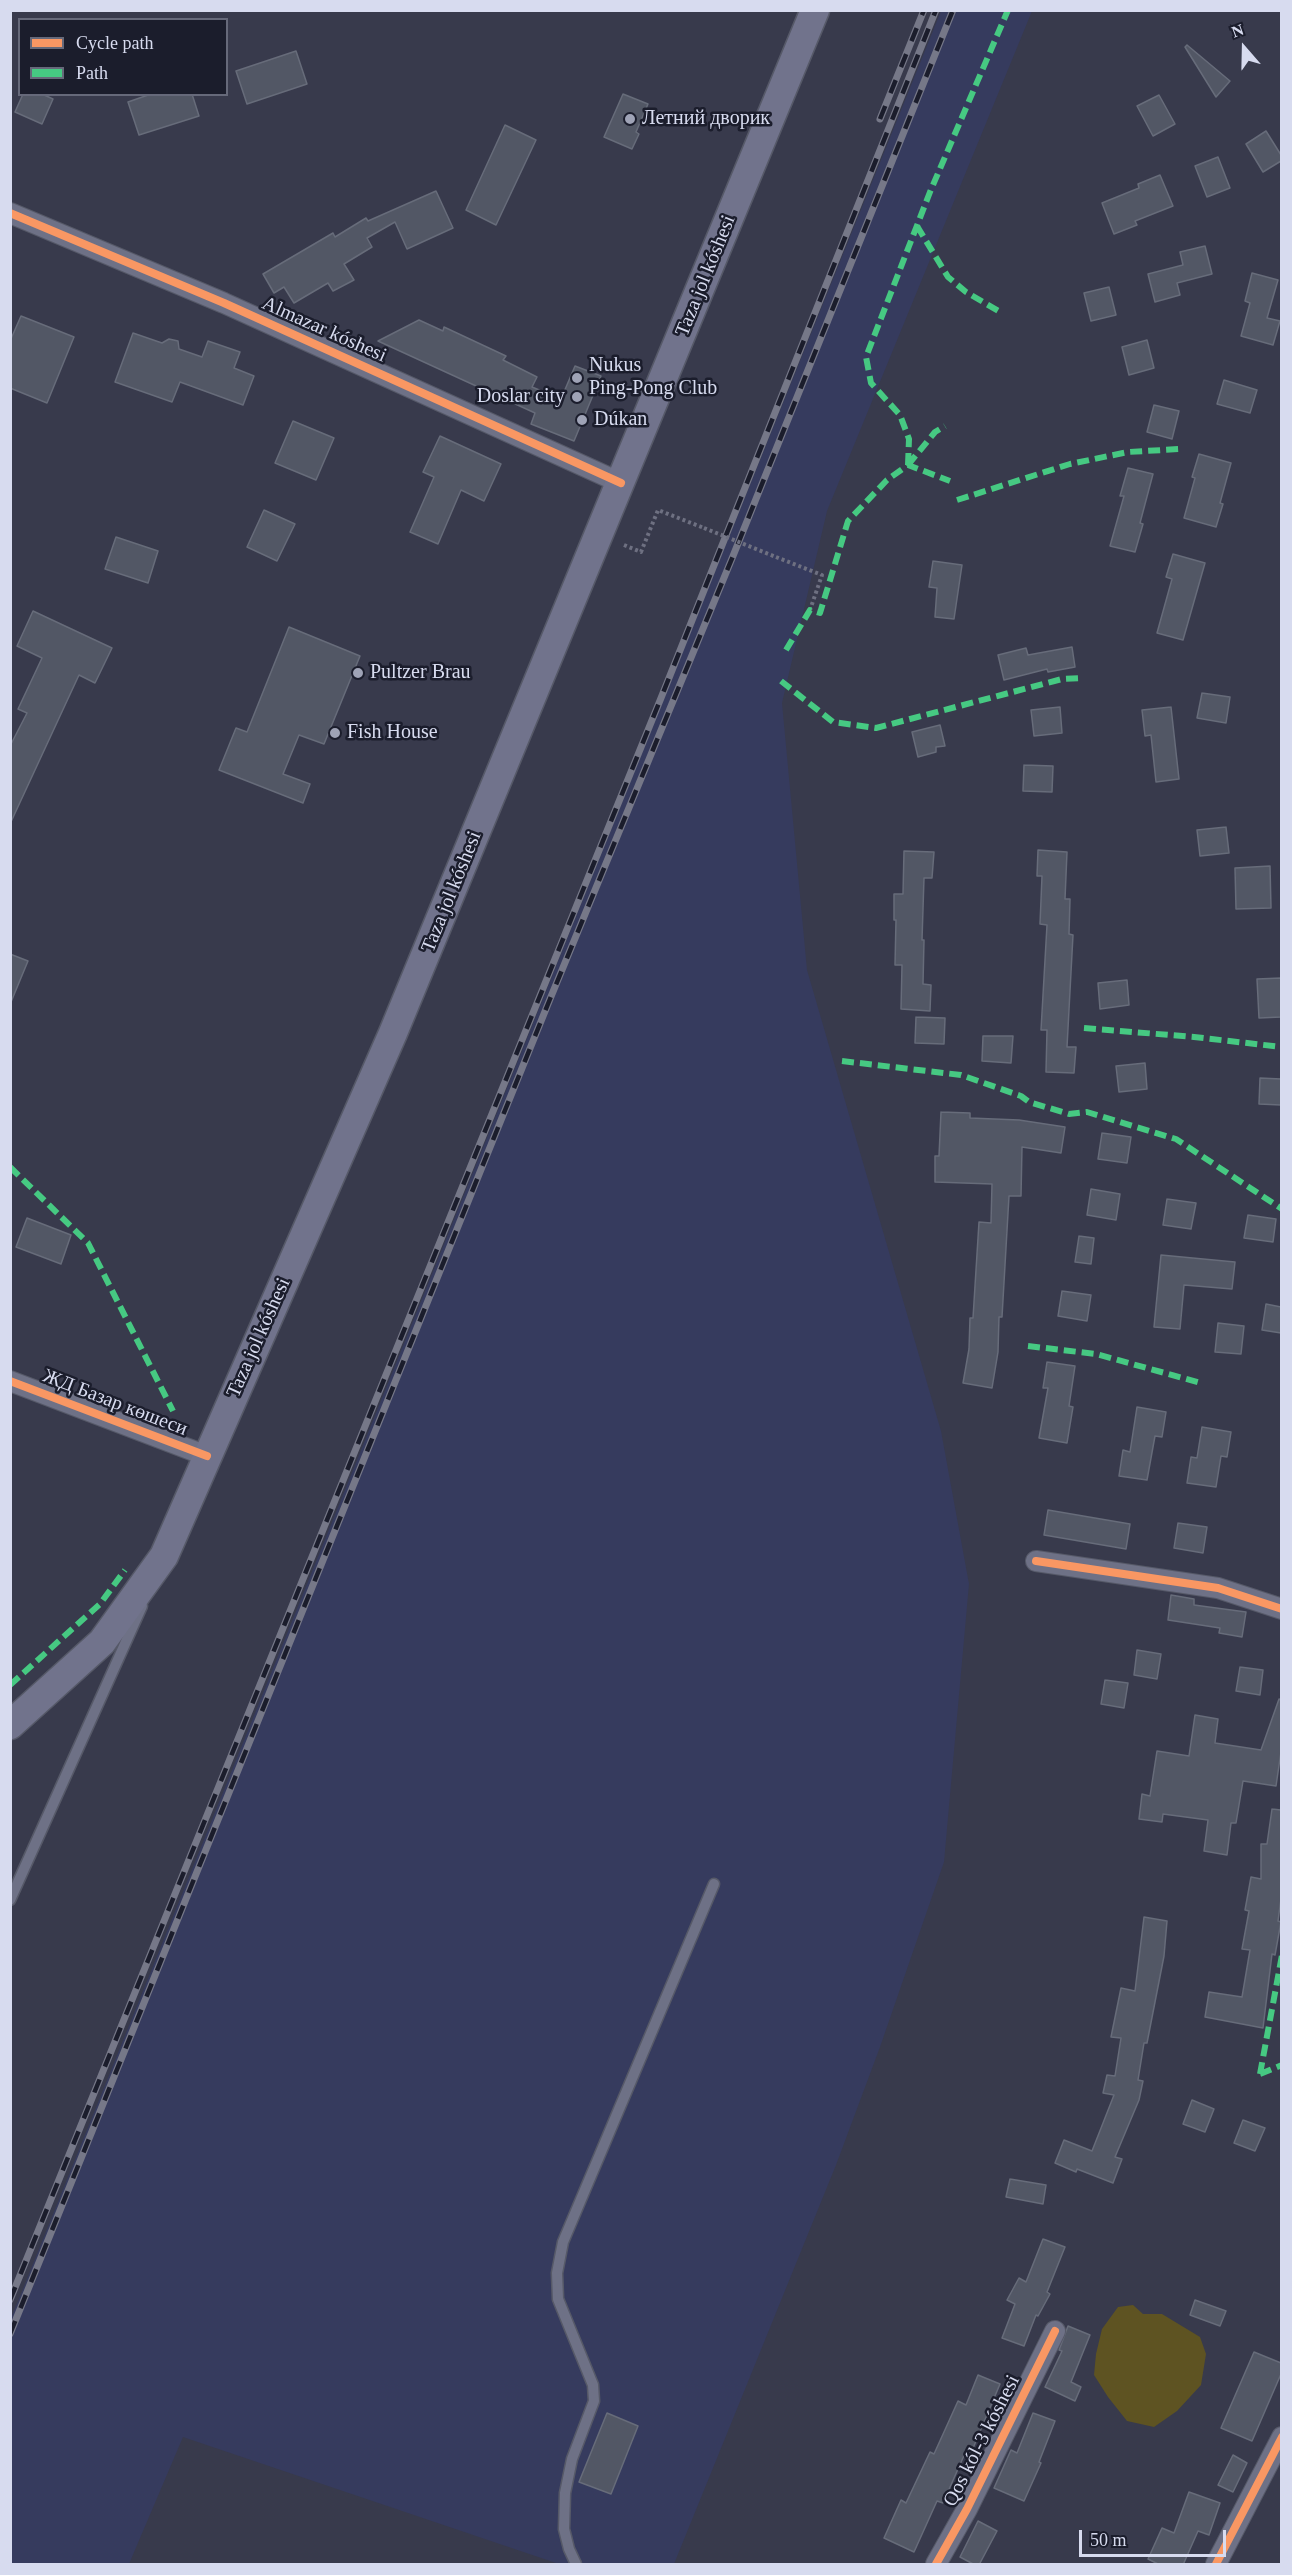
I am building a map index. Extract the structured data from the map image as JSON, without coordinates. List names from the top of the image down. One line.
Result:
{"streets":{"main road":["Taza jol kóshesi"],"street":["Almazar kóshesi","ЖД Базар көшеси","Qos kól-3 kóshesi"]},"crossings":[["Taza jol kóshesi","Almazar kóshesi"],["Taza jol kóshesi","ЖД Базар көшеси"]],"places":["Летний дворик","Nukus Ping-Pong Club","Doslar city","Dúkan","Pultzer Brau","Fish House"],"legend":["Cycle path","Path"],"scale_bar":"50 m","north":"top"}
